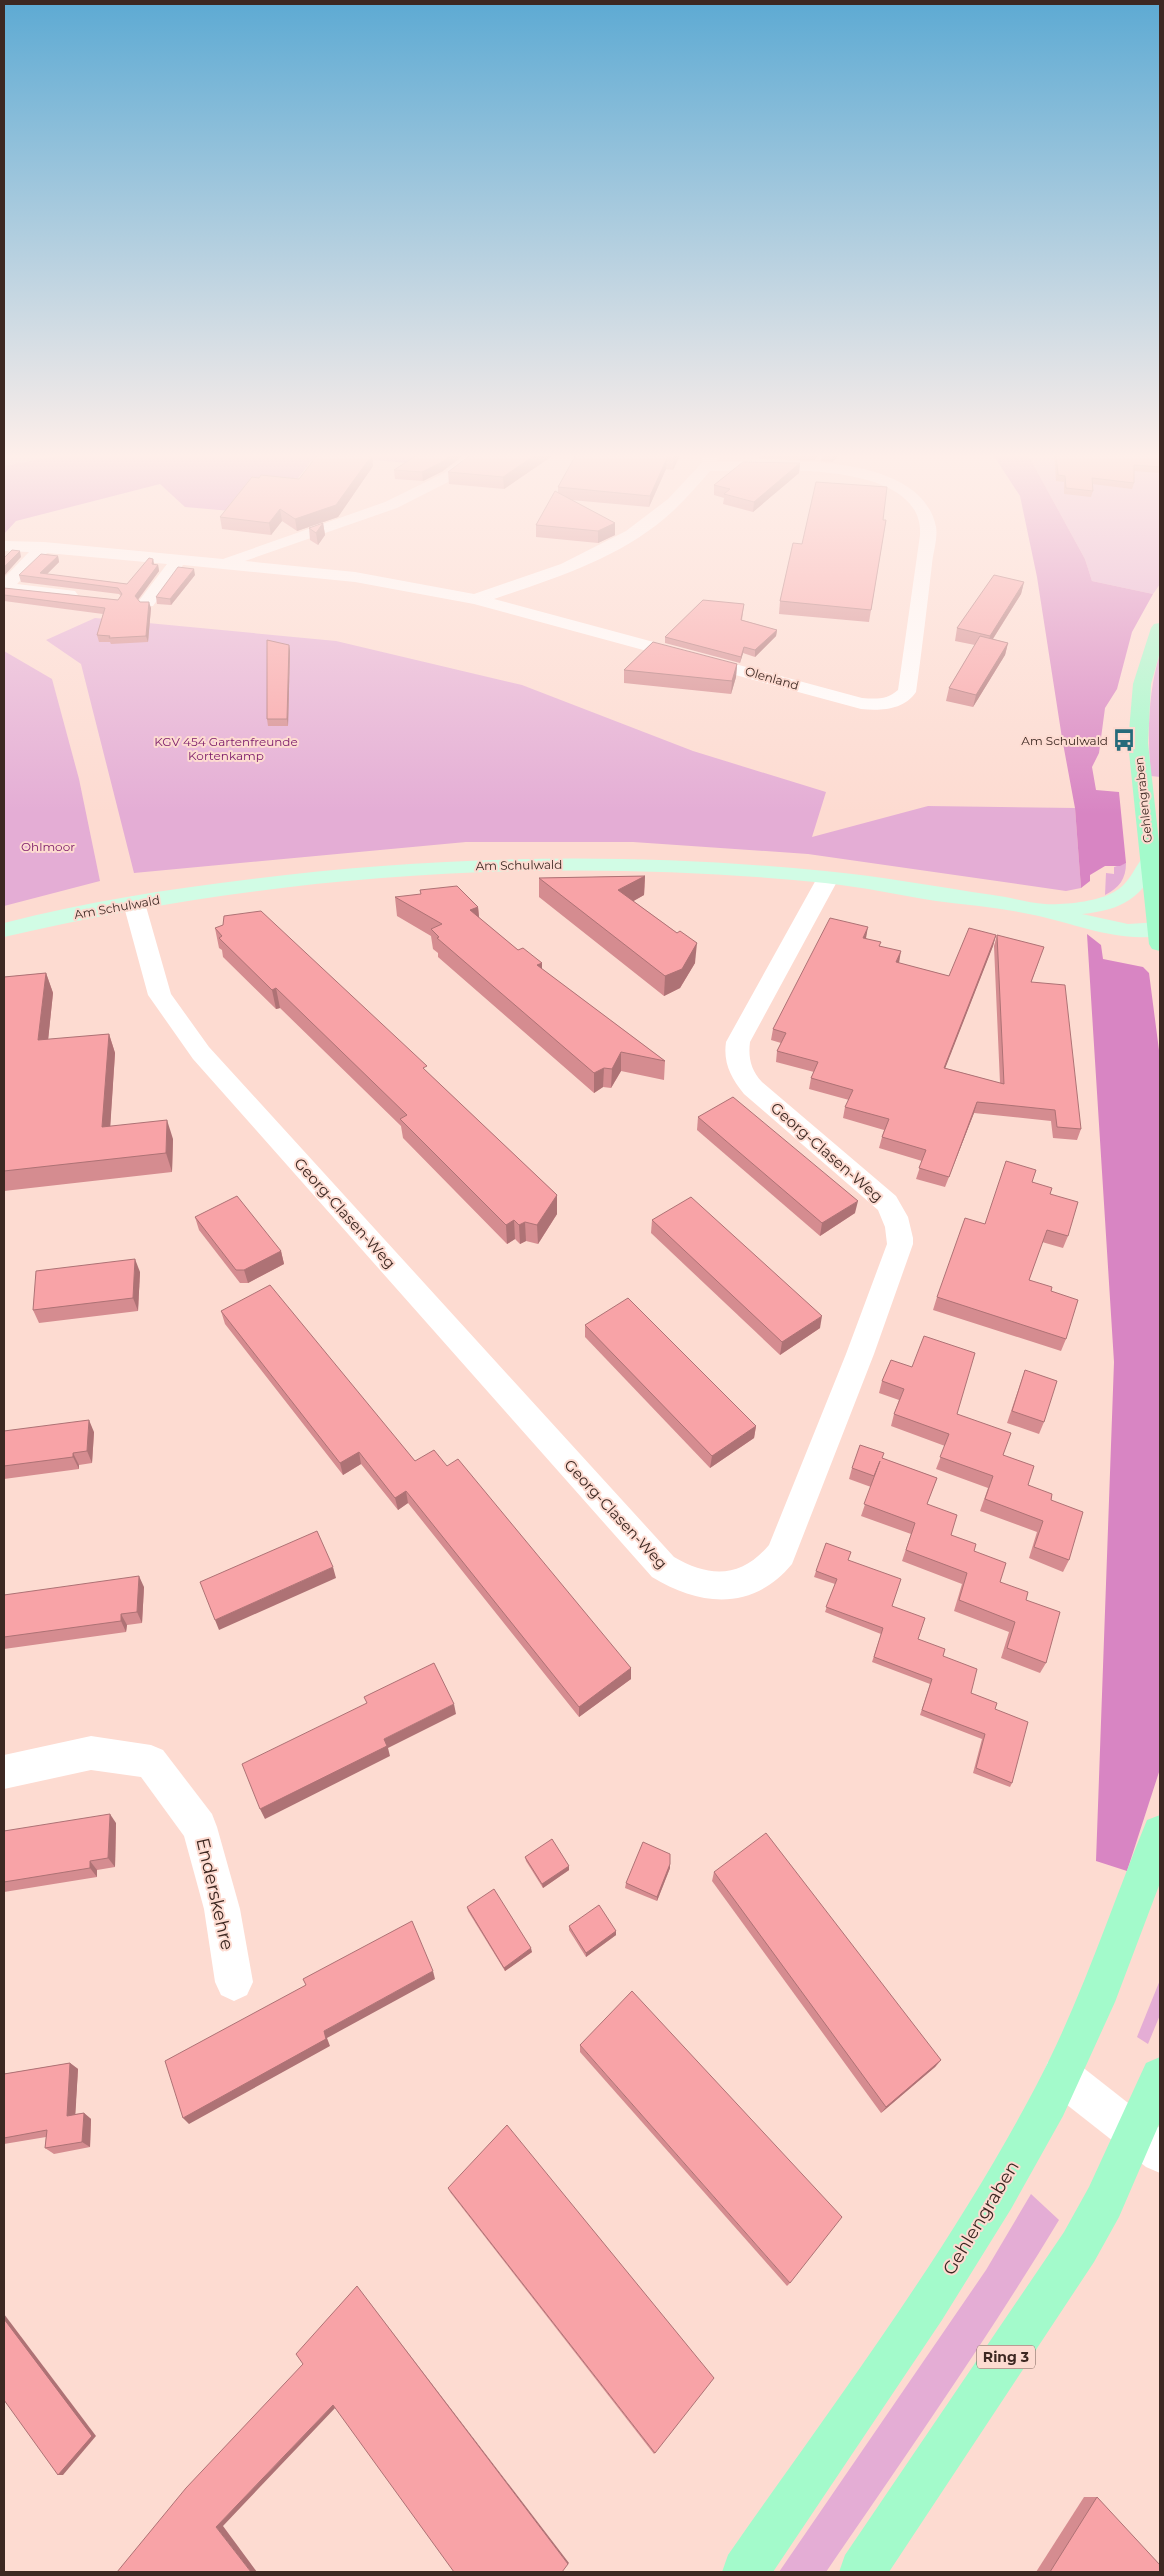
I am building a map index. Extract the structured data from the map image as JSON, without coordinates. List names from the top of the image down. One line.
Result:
{"streets":{"main road":["Gehlengraben","Ring 3"],"street":["Olenland","Am Schulwald","Georg-Clasen-Weg","Enderskehre"]},"crossings":[["Gehlengraben","Am Schulwald"],["Am Schulwald","Georg-Clasen-Weg"]],"parks":["KGV 454 Gartenfreunde Kortenkamp","Ohlmoor"],"places":{"bus stop":["Am Schulwald"]}}
